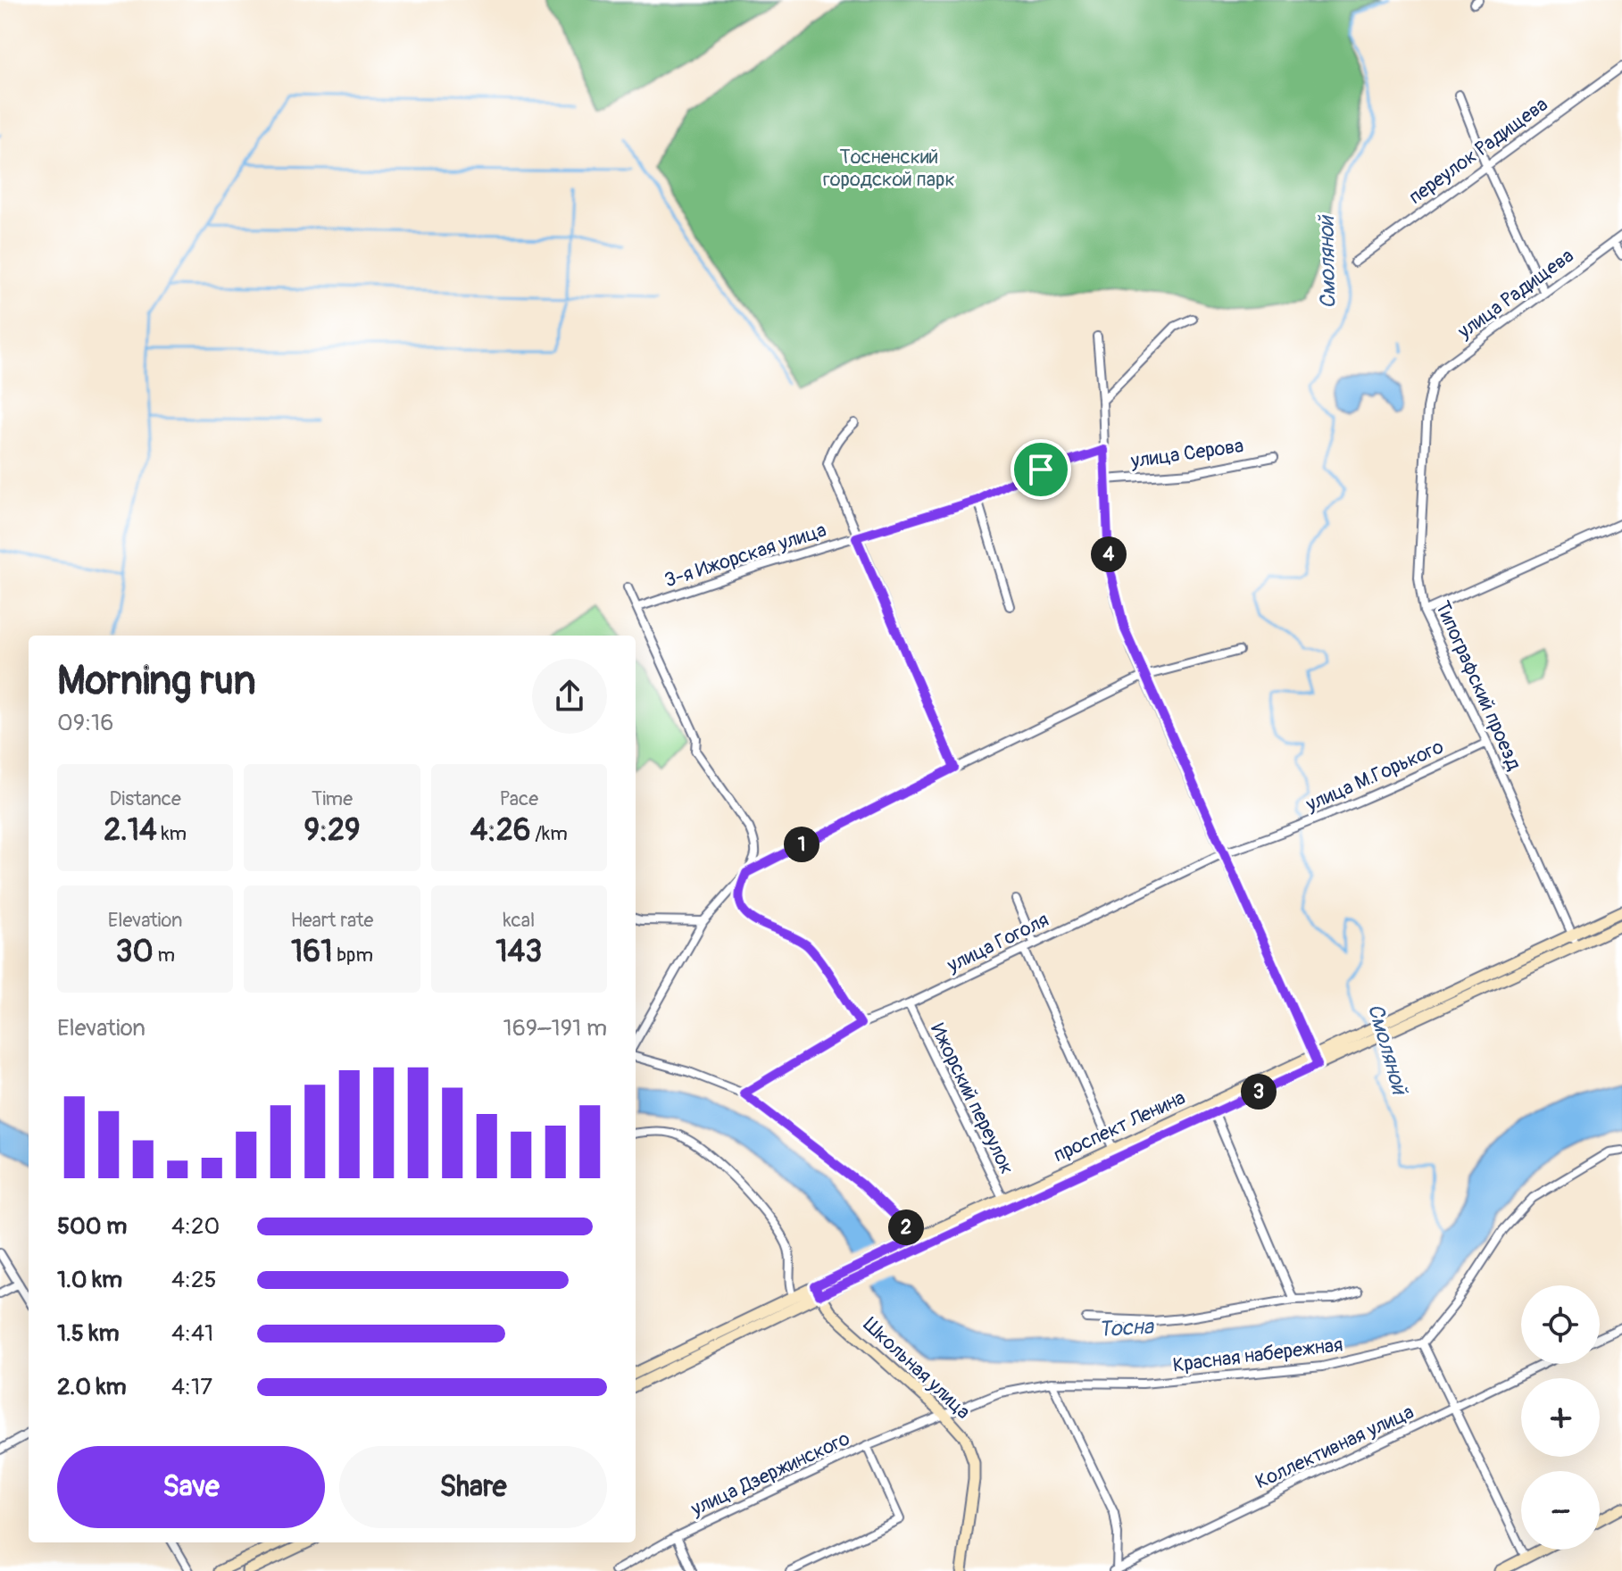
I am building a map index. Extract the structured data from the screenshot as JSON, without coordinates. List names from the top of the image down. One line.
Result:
{"streets":{"main road":["проспект Ленина","Школьная улица"],"street":["переулок Радищева","улица Радищева","улица Серова","3-я Ижорская улица","Типографский проезд","улица М.Горького","улица Гоголя","Ижорский переулок","Красная набережная","Коллективная улица","улица Дзержинского"]},"crossings":[["улица Радищева","Типографский проезд"],["Типографский проезд","улица М.Горького"],["Типографский проезд","проспект Ленина"],["улица М.Горького","улица Гоголя"],["улица Гоголя","Ижорский переулок"],["Ижорский переулок","проспект Ленина"],["проспект Ленина","Школьная улица"],["Красная набережная","Школьная улица"],["Красная набережная","улица Дзержинского"],["Школьная улица","улица Дзержинского"]],"water":["Смоляной","Тосна"],"parks":["Тосненский городской парк"],"page":{"pins":["4","1","3","2"],"heading":["Morning run","09:16"],"stats":[["Distance","2.14 km"],["Time","9:29"],["Pace","4:26 /km"],["Elevation","30 m"],["Heart rate","161 bpm"],["kcal","143"]],"chart":["Elevation","169–191 m"],"list":[{"name":"500 m","note":"4:20"},{"name":"1.0 km","note":"4:25"},{"name":"1.5 km","note":"4:41"},{"name":"2.0 km","note":"4:17"}],"map_buttons":["+","−"],"buttons":["Save","Share"]}}
